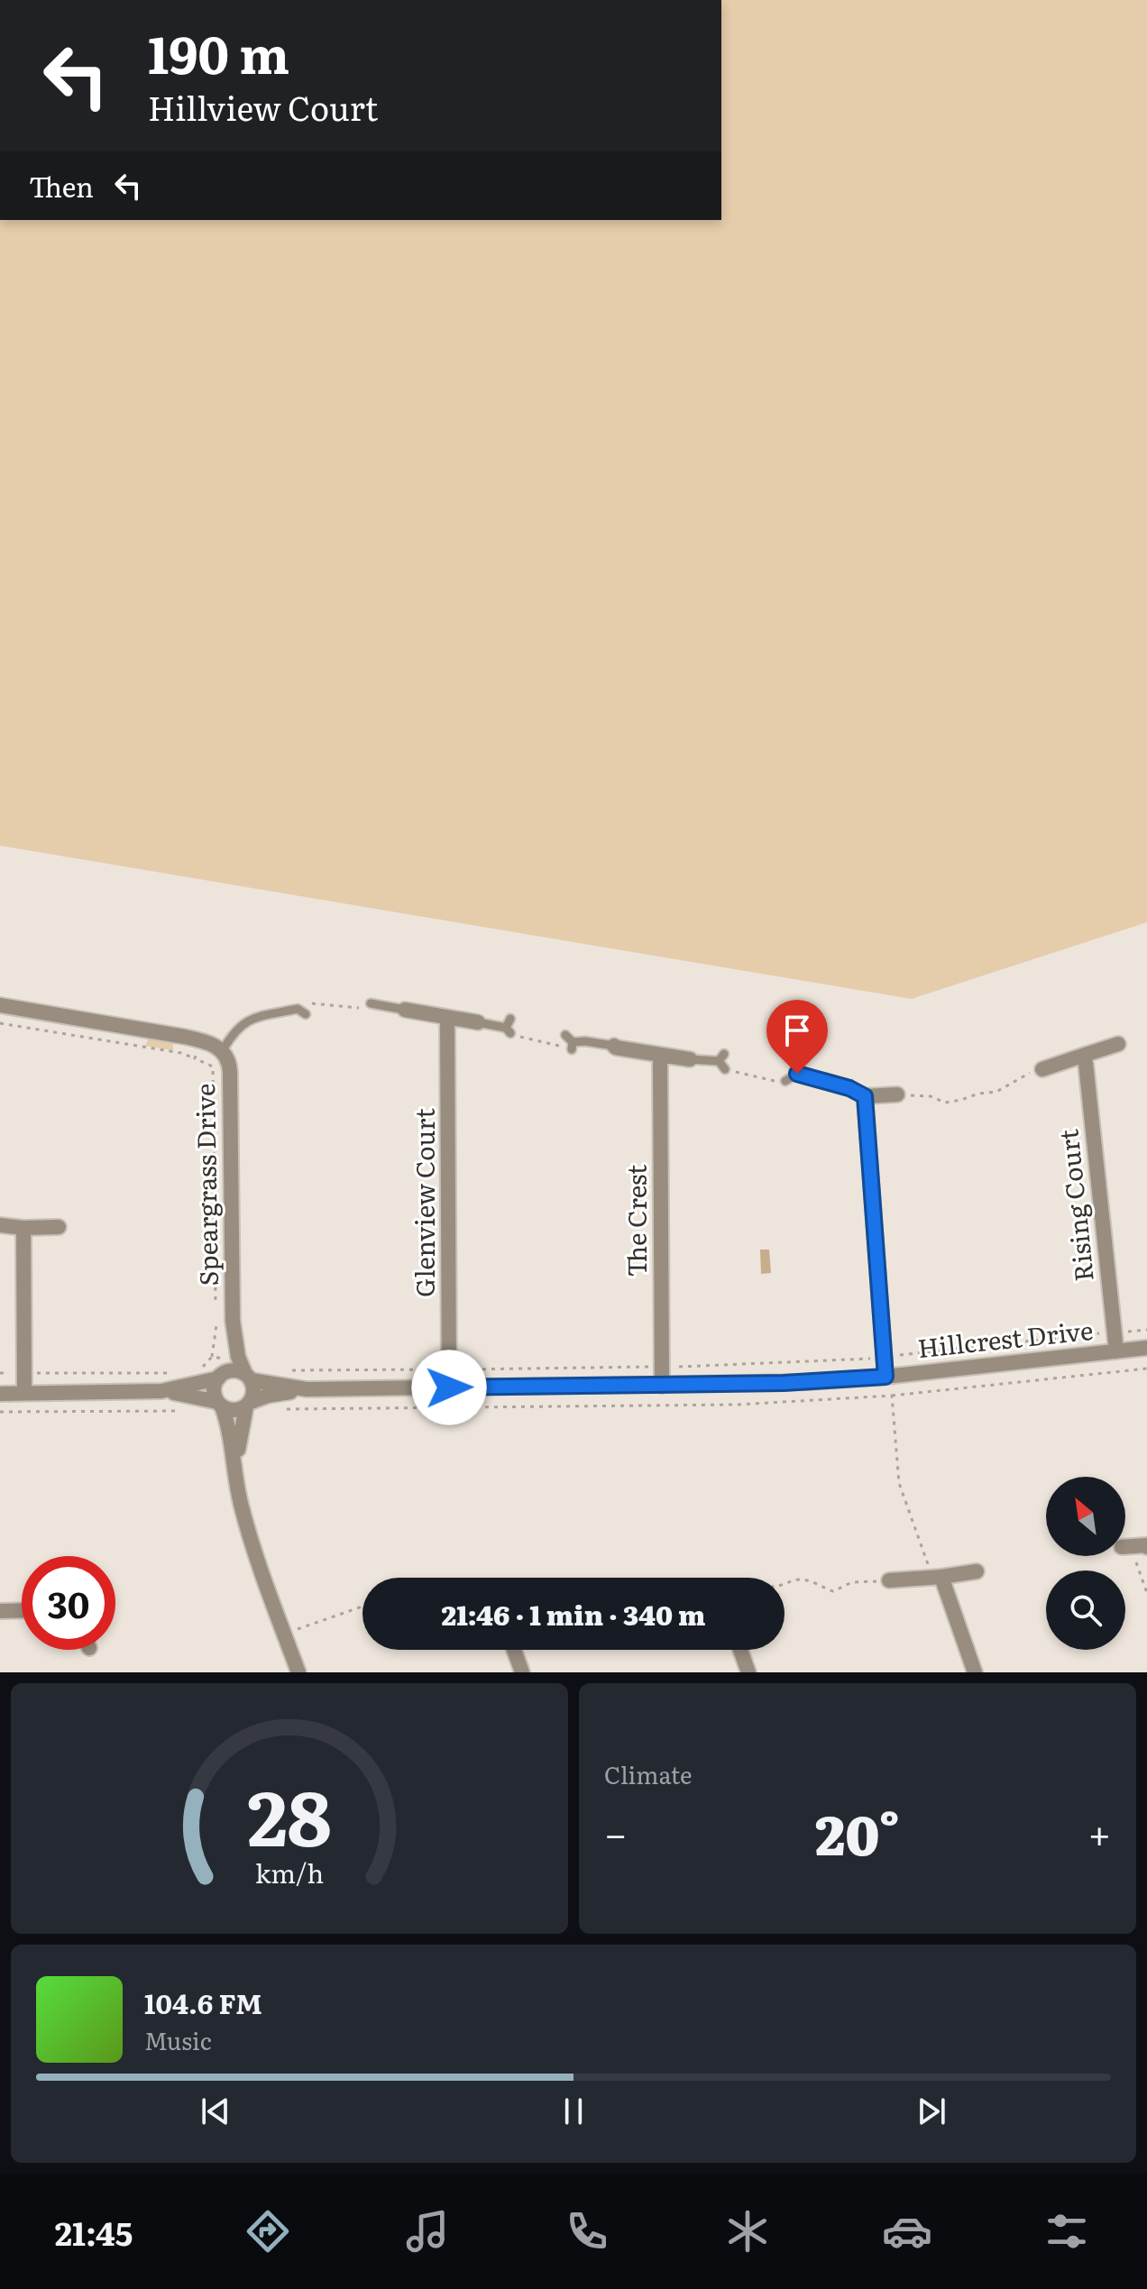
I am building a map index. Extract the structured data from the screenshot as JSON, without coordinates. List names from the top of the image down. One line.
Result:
{"streets":{"street":["Speargrass Drive","Glenview Court","Rising Court","The Crest","Hillcrest Drive"]},"crossings":[["Speargrass Drive","Hillcrest Drive"],["Glenview Court","Hillcrest Drive"],["Rising Court","Hillcrest Drive"],["The Crest","Hillcrest Drive"]],"north":"top left","page":{"turn":["190 m","Hillview Court"],"then":"Then","limit":"30","trip":"21:46 · 1 min · 340 m","tile":"Climate","heat":["−","20°","+"],"song":["104.6 FM","Music"],"tabs":"21:45","gauge":["28","km/h"]}}
